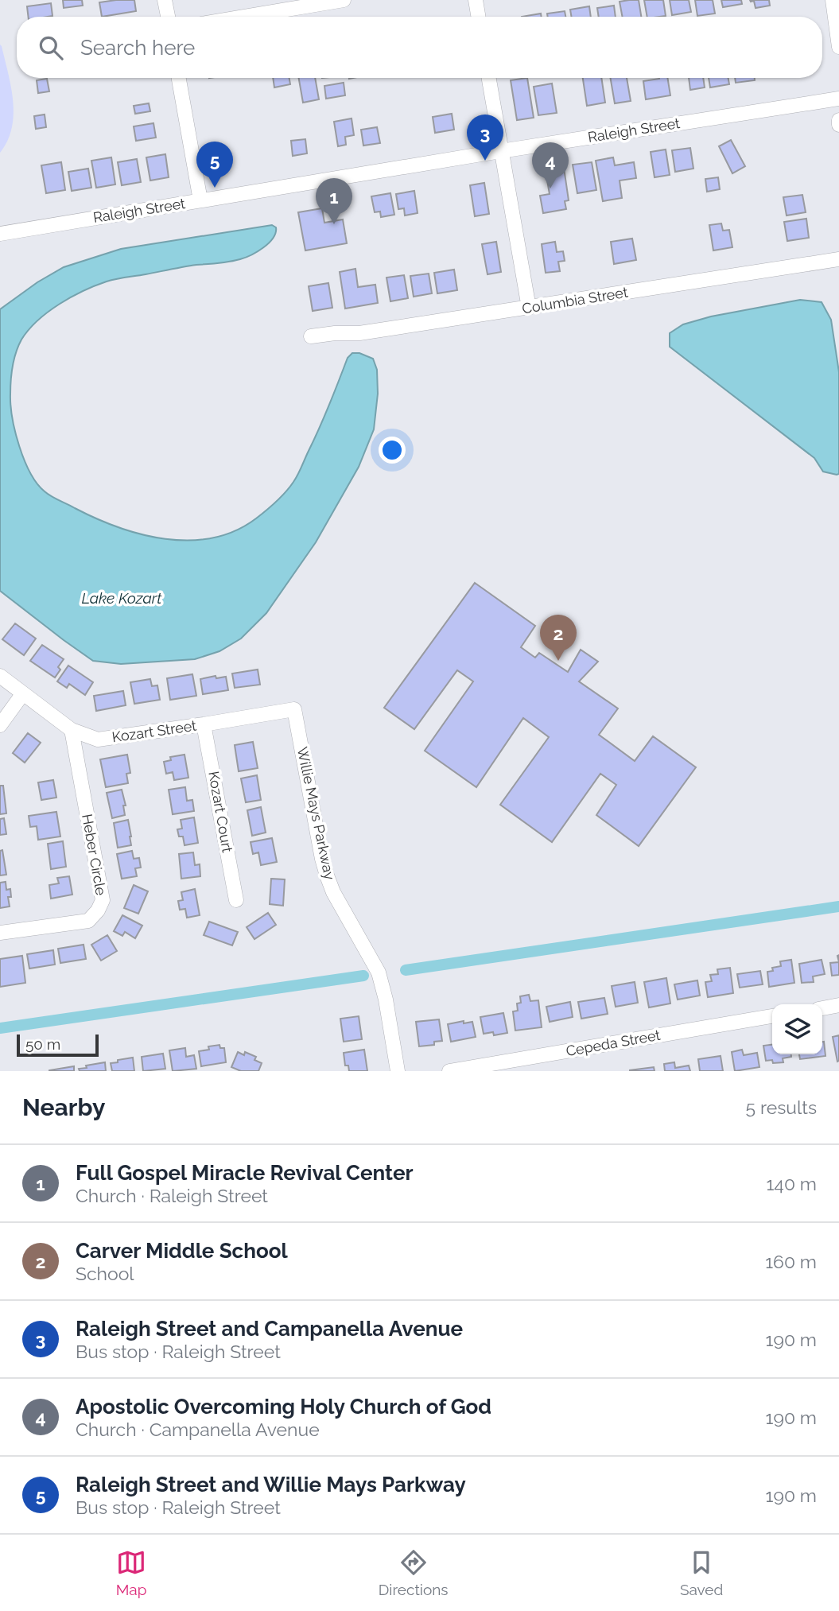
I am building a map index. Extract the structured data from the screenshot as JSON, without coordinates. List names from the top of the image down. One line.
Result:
{"streets":{"street":["Raleigh Street","Columbia Street","Kozart Street","Kozart Court","Willie Mays Parkway","Heber Circle","Cepeda Street"]},"crossings":[["Kozart Street","Kozart Court"],["Kozart Street","Willie Mays Parkway"],["Kozart Street","Heber Circle"]],"water":["Lake Kozart"],"scale_bar":"50 m","page":{"search":"Search here","pins":["3","5","4","1","2"],"scale":"50 m","heading":["Nearby","5 results"],"list":[{"mark":"1","name":"Full Gospel Miracle Revival Center","note":"Church · Raleigh Street","value":"140 m"},{"mark":"2","name":"Carver Middle School","note":"School","value":"160 m"},{"mark":"3","name":"Raleigh Street and Campanella Avenue","note":"Bus stop · Raleigh Street","value":"190 m"},{"mark":"4","name":"Apostolic Overcoming Holy Church of God","note":"Church · Campanella Avenue","value":"190 m"},{"mark":"5","name":"Raleigh Street and Willie Mays Parkway","note":"Bus stop · Raleigh Street","value":"190 m"}],"nav":["Map","Directions","Saved"]}}
